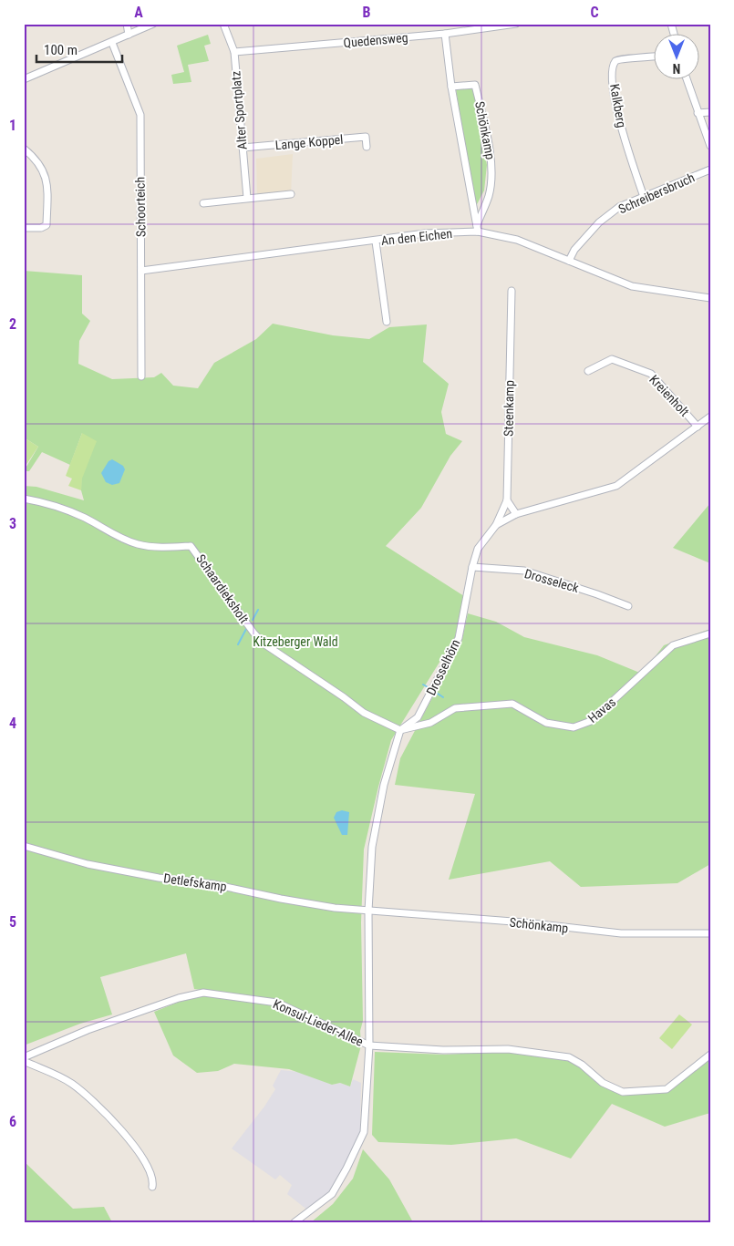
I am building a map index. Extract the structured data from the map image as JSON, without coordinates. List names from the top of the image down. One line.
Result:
{"streets":{"street":["Quedensweg","Kalkberg","Alter Sportplatz","Schönkamp","Lange Koppel","Schreibersbruch","Schoorteich","An den Eichen","Kreienholt","Steenkamp","Drosseleck","Schaardieksholt","Drosselhörn","Havas","Detlefskamp","Konsul-Lieder-Allee"]},"crossings":[["Quedensweg","Alter Sportplatz"],["Quedensweg","Schönkamp"],["Kalkberg","Schreibersbruch"],["Alter Sportplatz","Lange Koppel"],["Schönkamp","An den Eichen"],["Schönkamp","Detlefskamp"],["Schreibersbruch","An den Eichen"],["Schoorteich","An den Eichen"],["Kreienholt","Drosselhörn"],["Steenkamp","Drosselhörn"],["Drosseleck","Drosselhörn"],["Schaardieksholt","Drosselhörn"],["Schaardieksholt","Havas"],["Drosselhörn","Havas"]],"parks":["Kitzeberger Wald"],"scale_bar":"100 m","north":"bottom","grid":{"columns":["A","B","C"],"rows":["1","2","3","4","5","6"]}}
